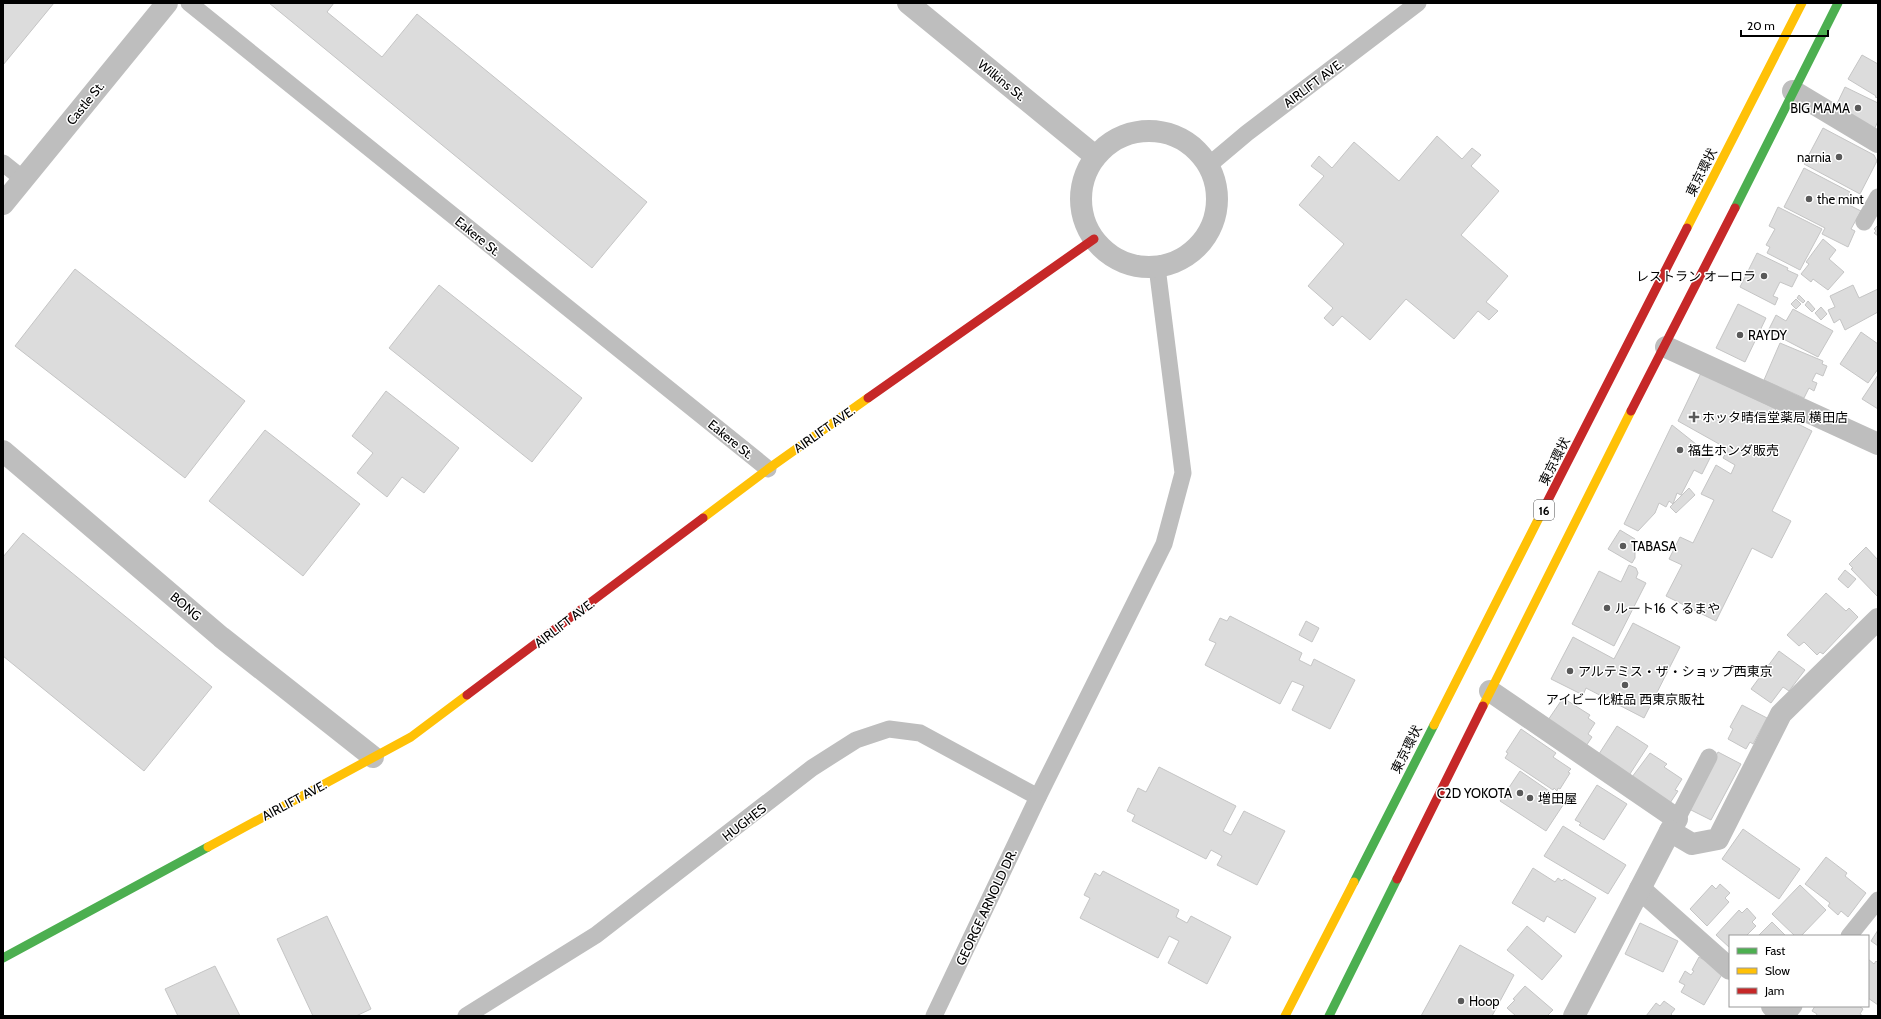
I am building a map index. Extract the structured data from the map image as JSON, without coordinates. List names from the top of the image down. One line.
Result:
{"streets":{"main road":["AIRLIFT AVE.","東京環状","16"],"street":["Wilkins St.","Castle St.","BONG"],"lane":["Eakere St.","HUGHES","GEORGE ARNOLD DR."]},"crossings":[["Wilkins St.","AIRLIFT AVE."],["Wilkins St.","GEORGE ARNOLD DR."],["AIRLIFT AVE.","Eakere St."],["AIRLIFT AVE.","BONG"],["AIRLIFT AVE.","GEORGE ARNOLD DR."],["HUGHES","GEORGE ARNOLD DR."]],"places":{"other":["BIG MAMA","narnia","the mint","レストラン オーロラ","RAYDY","福生ホンダ販売","TABASA","ルート16 くるまや","アルテミス・ザ・ショップ西東京","アイビー化粧品 西東京販社","C2D YOKOTA","増田屋","Hoop"],"health":["ホッタ晴信堂薬局 横田店"]},"legend":["Fast","Slow","Jam"],"scale_bar":"20 m"}
